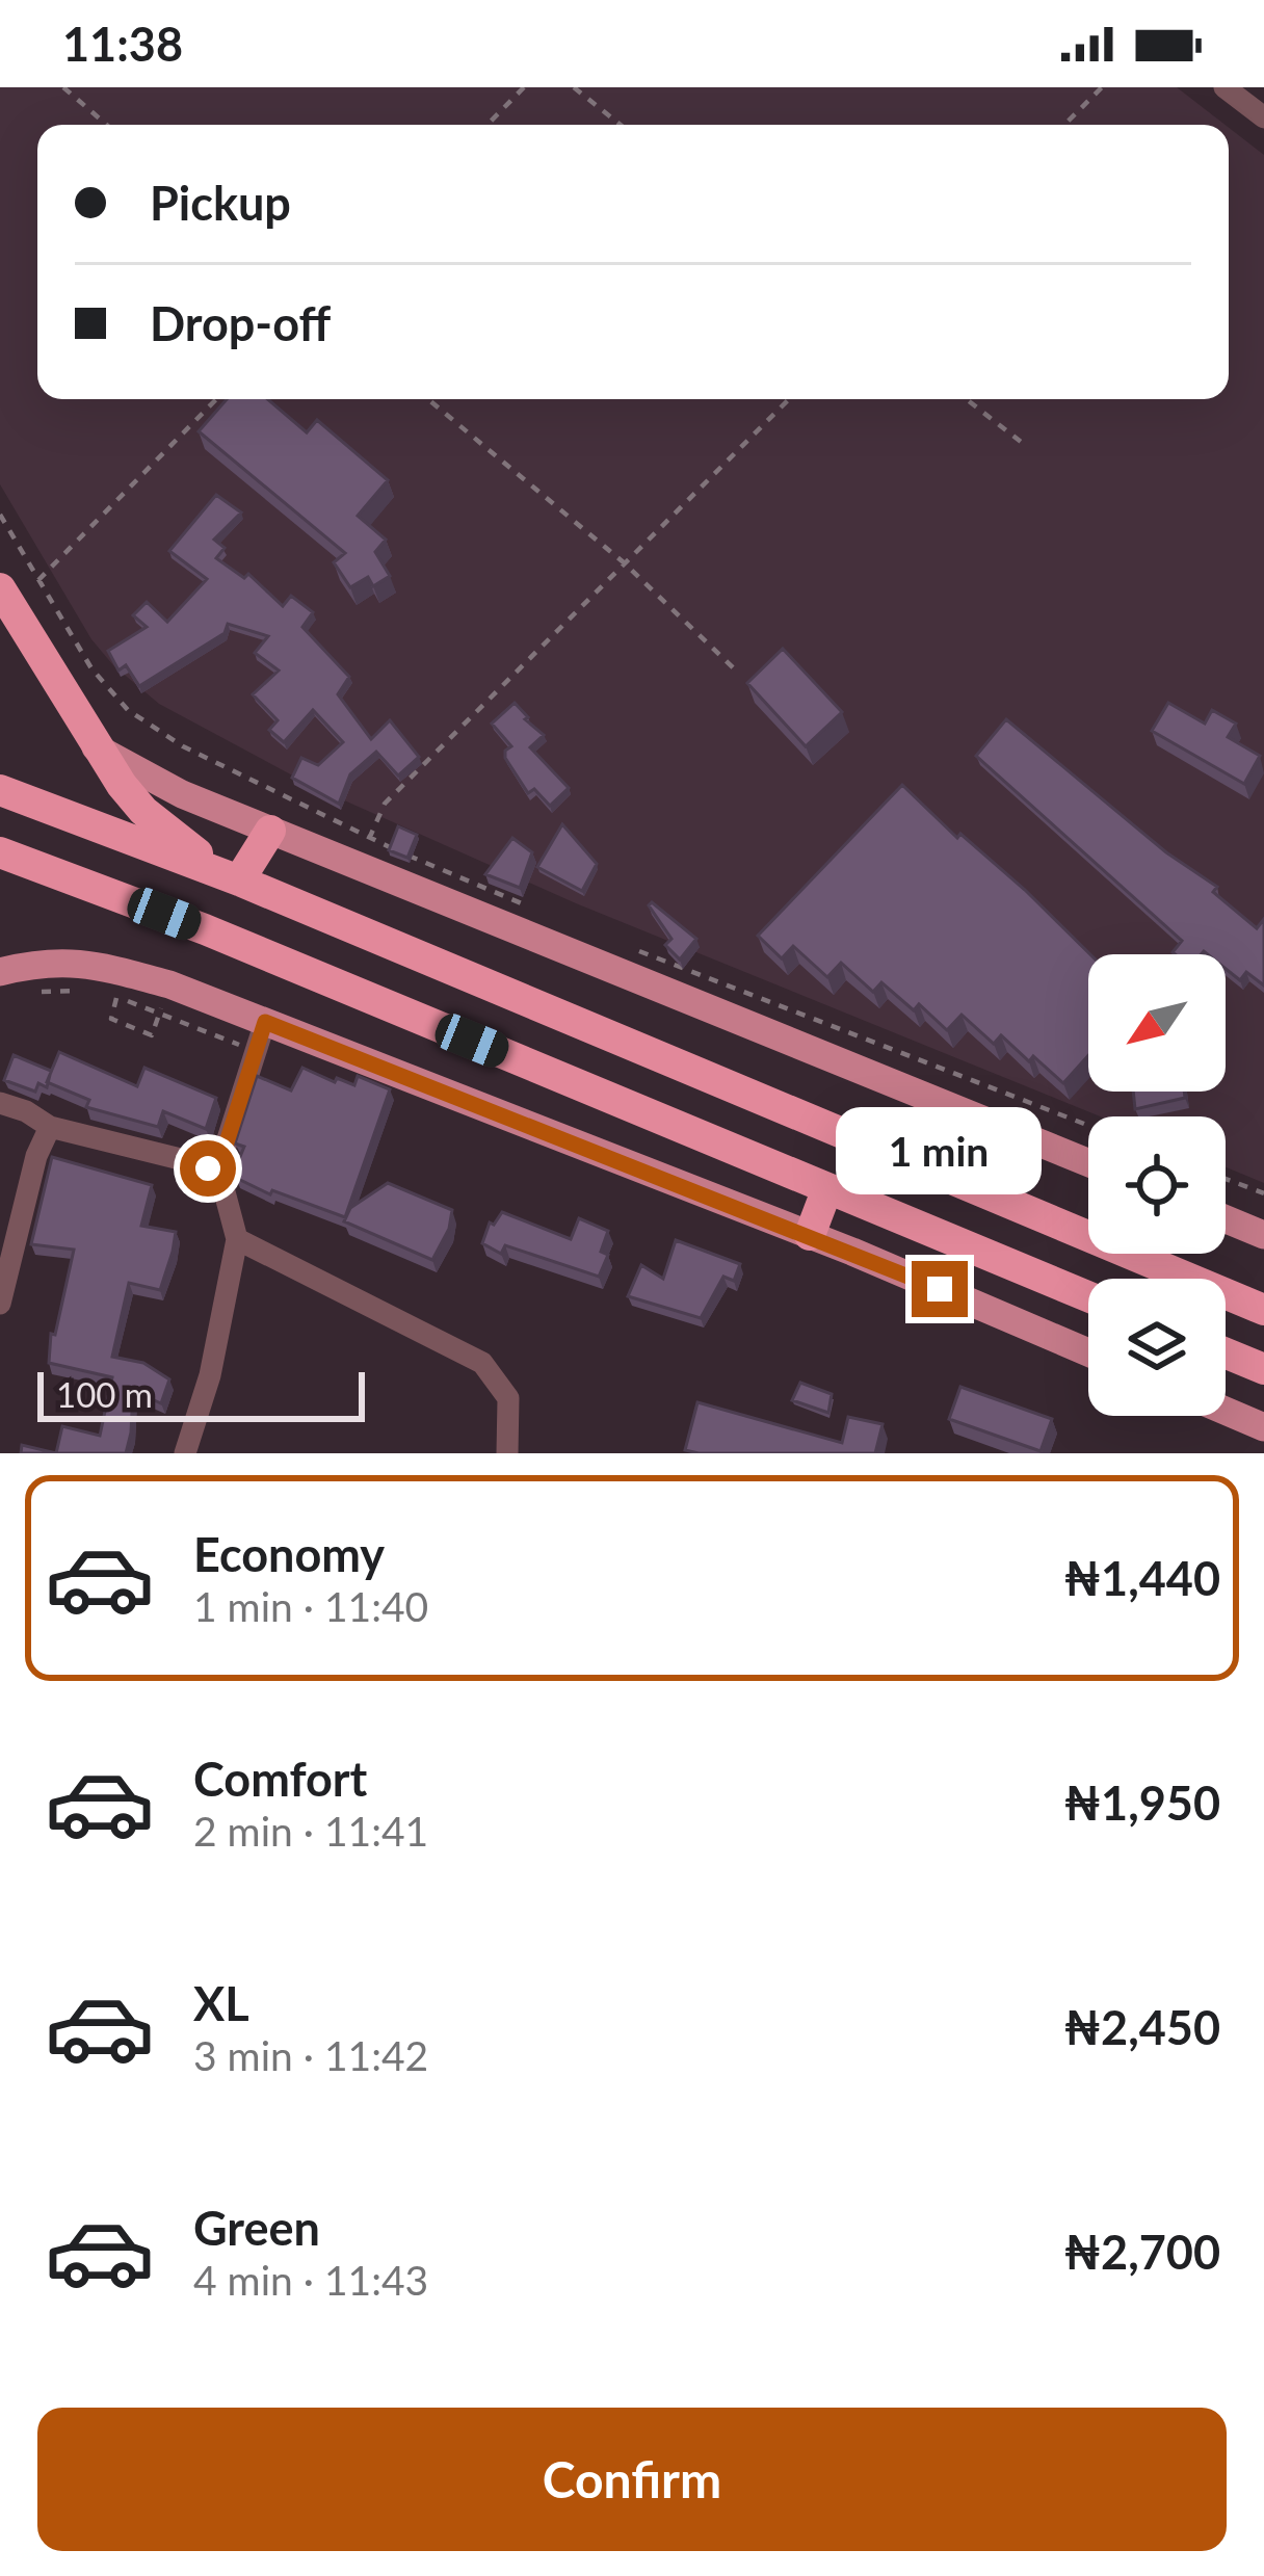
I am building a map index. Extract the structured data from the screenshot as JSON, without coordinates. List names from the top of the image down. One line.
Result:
{"scale_bar":"100 m","north":"bottom left","page":{"status":"11:38","banner":["Pickup","Drop-off"],"bubble":"1 min","scale":"100 m","list":[{"name":"Economy","note":"1 min · 11:40","value":"₦1,440"},{"name":"Comfort","note":"2 min · 11:41","value":"₦1,950"},{"name":"XL","note":"3 min · 11:42","value":"₦2,450"},{"name":"Green","note":"4 min · 11:43","value":"₦2,700"}],"buttons":"Confirm"}}
